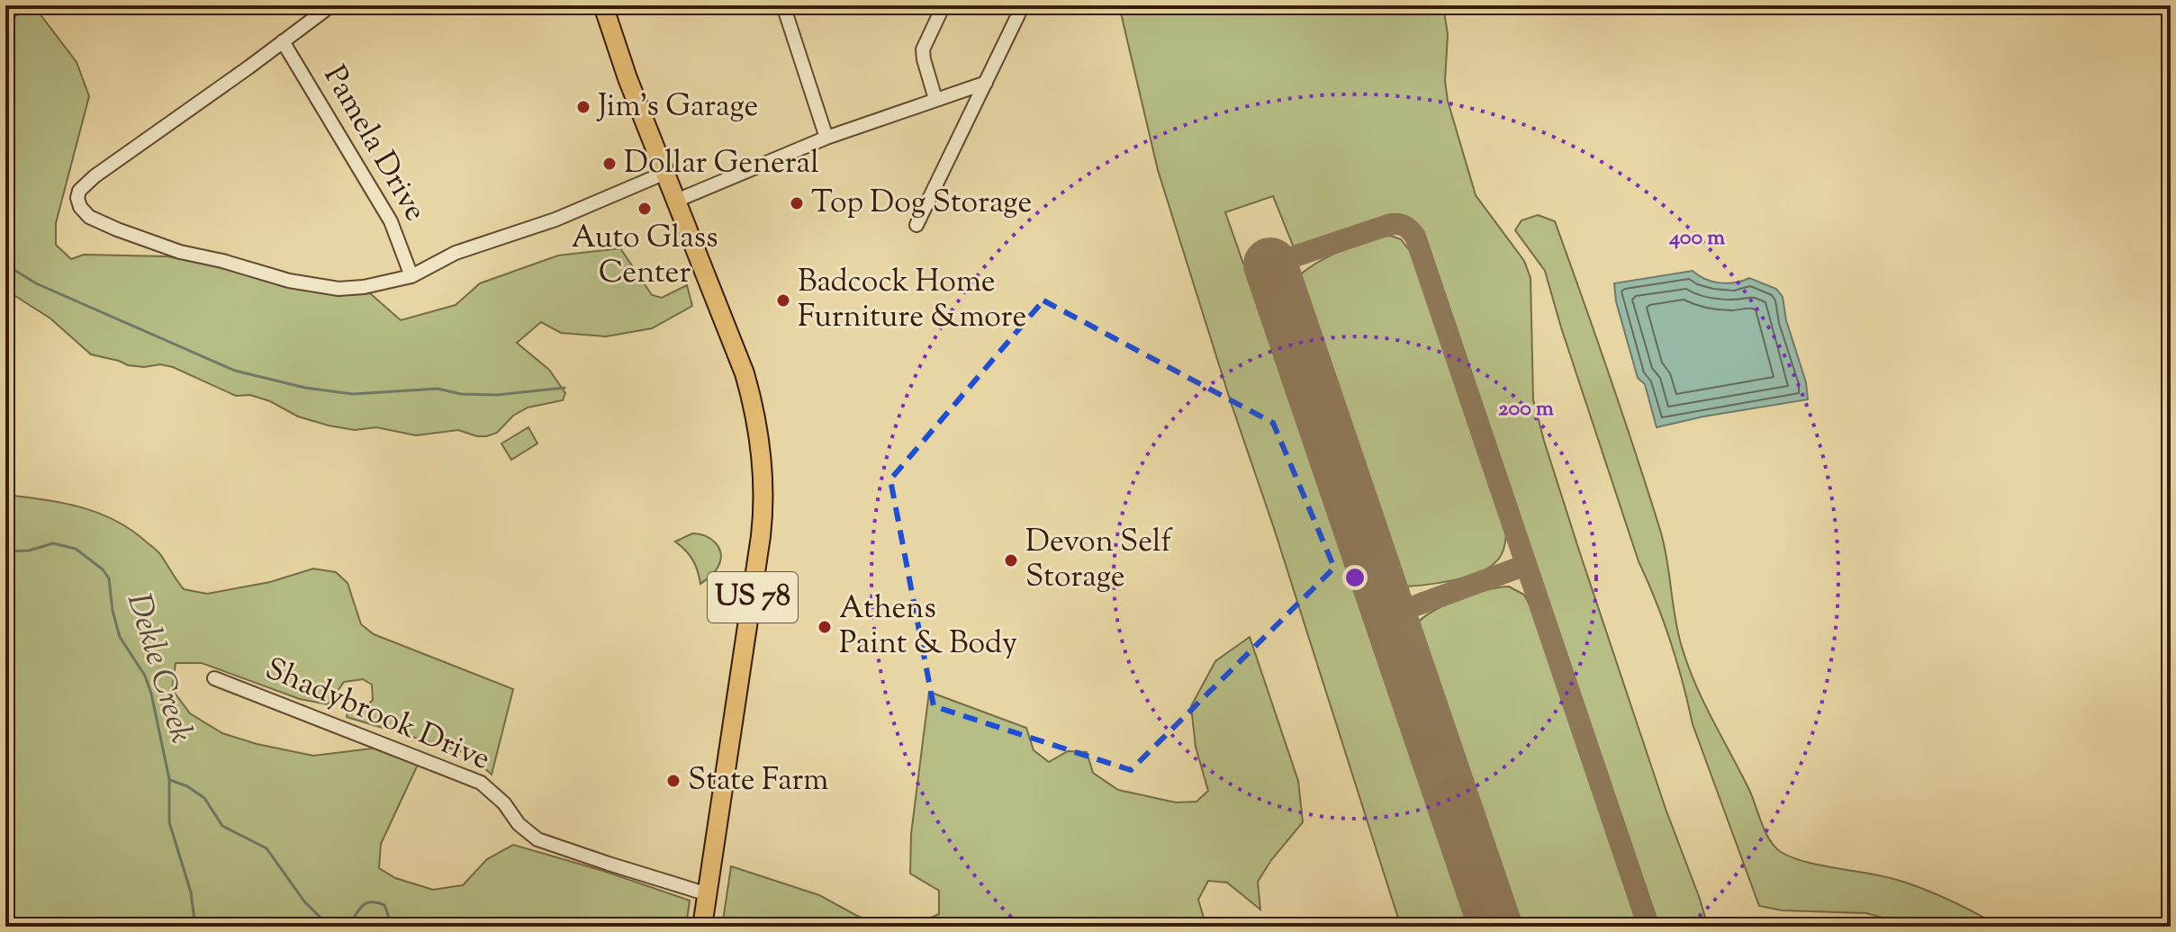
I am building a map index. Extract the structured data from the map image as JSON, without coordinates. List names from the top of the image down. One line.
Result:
{"streets":{"highway":["US 78"],"street":["Pamela Drive","Shadybrook Drive"]},"crossings":[["US 78","Shadybrook Drive"]],"water":["Dekle Creek"],"places":["Jim's Garage","Dollar General","Top Dog Storage","Auto Glass Center","Badcock Home Furniture &more","Devon Self Storage","Athens Paint & Body","State Farm"],"rings":["400 m","200 m"]}
